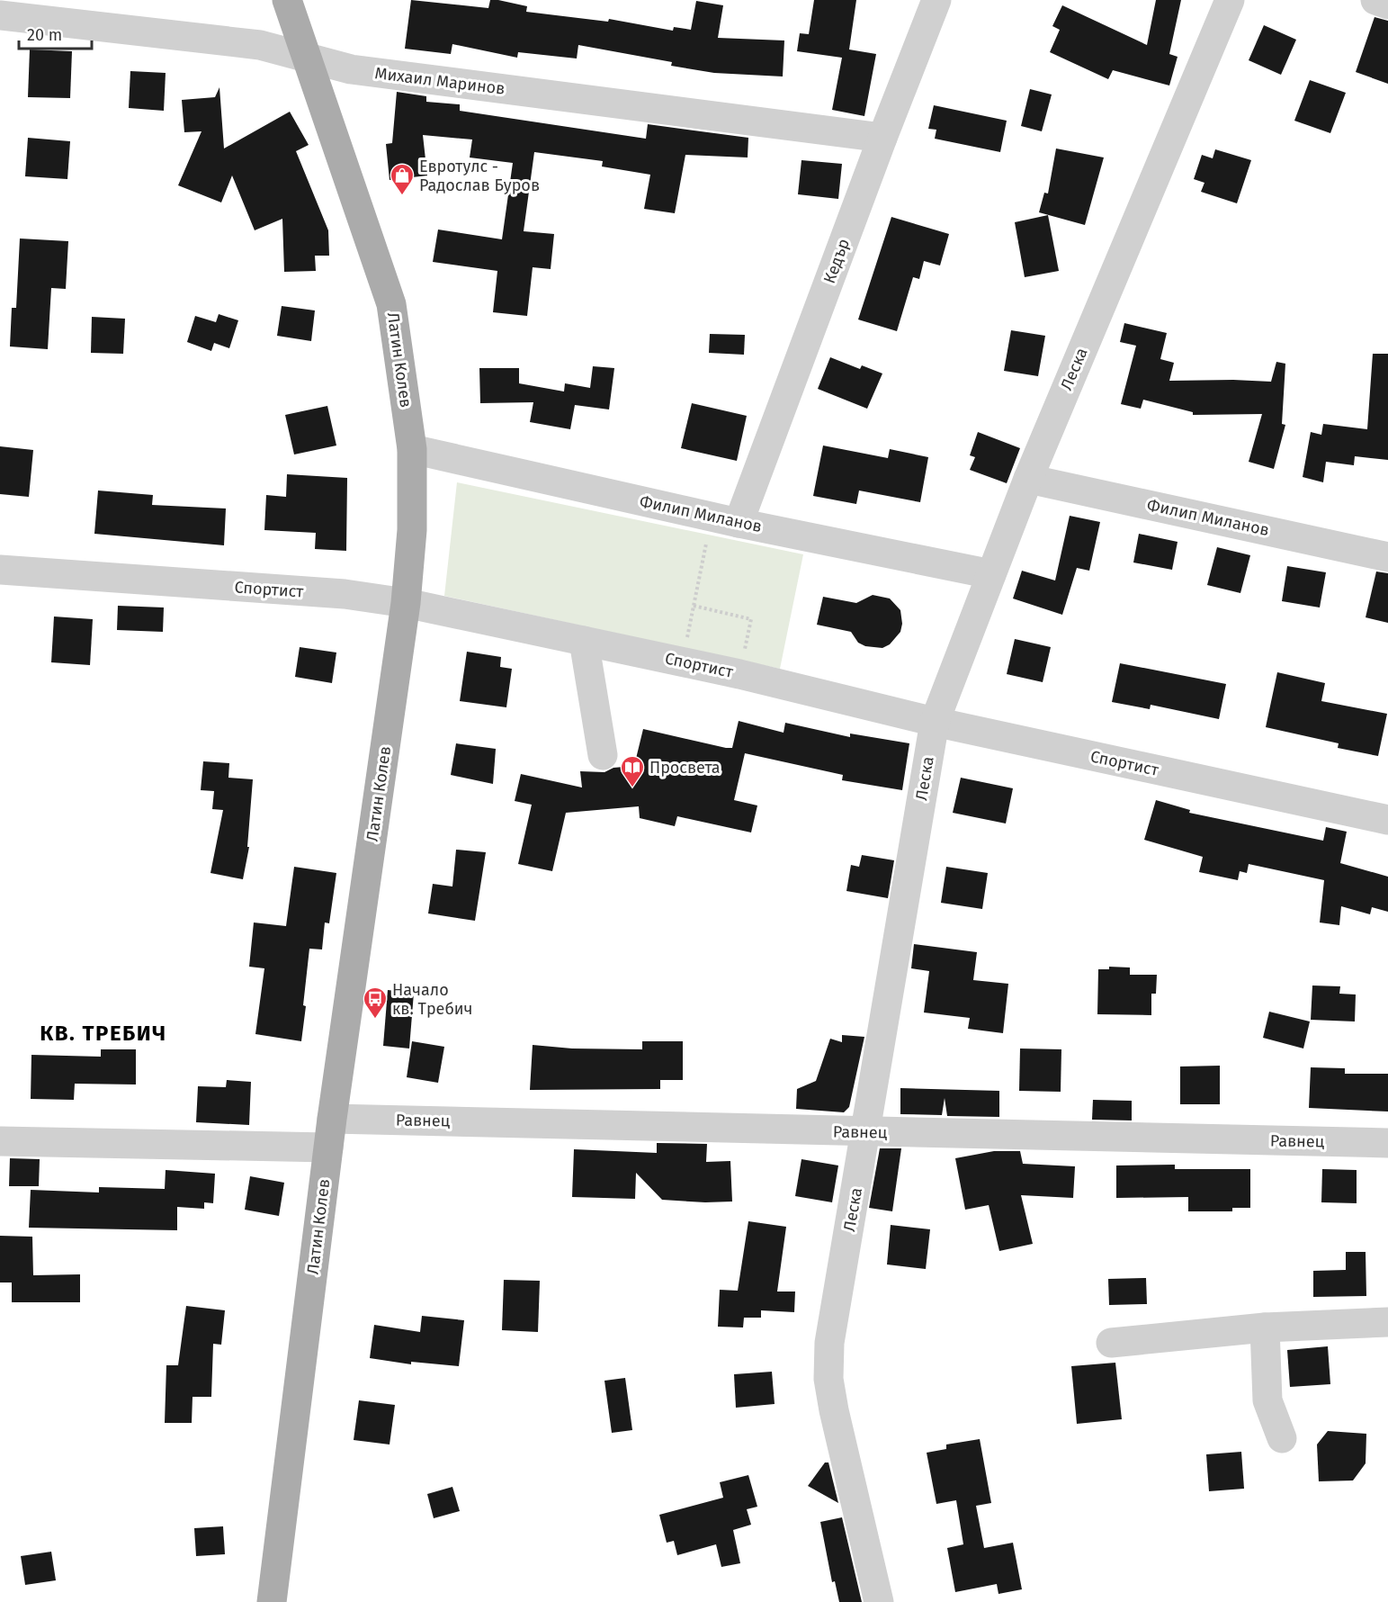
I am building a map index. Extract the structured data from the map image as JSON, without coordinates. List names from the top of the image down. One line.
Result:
{"streets":{"main road":["Латин Колев"],"street":["Михаил Маринов","Кедър","Леска","Филип Миланов","Спортист","Равнец"]},"crossings":[["Михаил Маринов","Кедър"],["Михаил Маринов","Латин Колев"],["Кедър","Филип Миланов"],["Латин Колев","Филип Миланов"],["Латин Колев","Спортист"],["Латин Колев","Равнец"],["Леска","Филип Миланов"],["Леска","Спортист"],["Леска","Равнец"]],"districts":["КВ. ТРЕБИЧ"],"places":{"shop":["Евротулс - Радослав Буров"],"library":["Просвета"],"bus stop":["Начало кв. Требич"]},"scale_bar":"20 m"}
